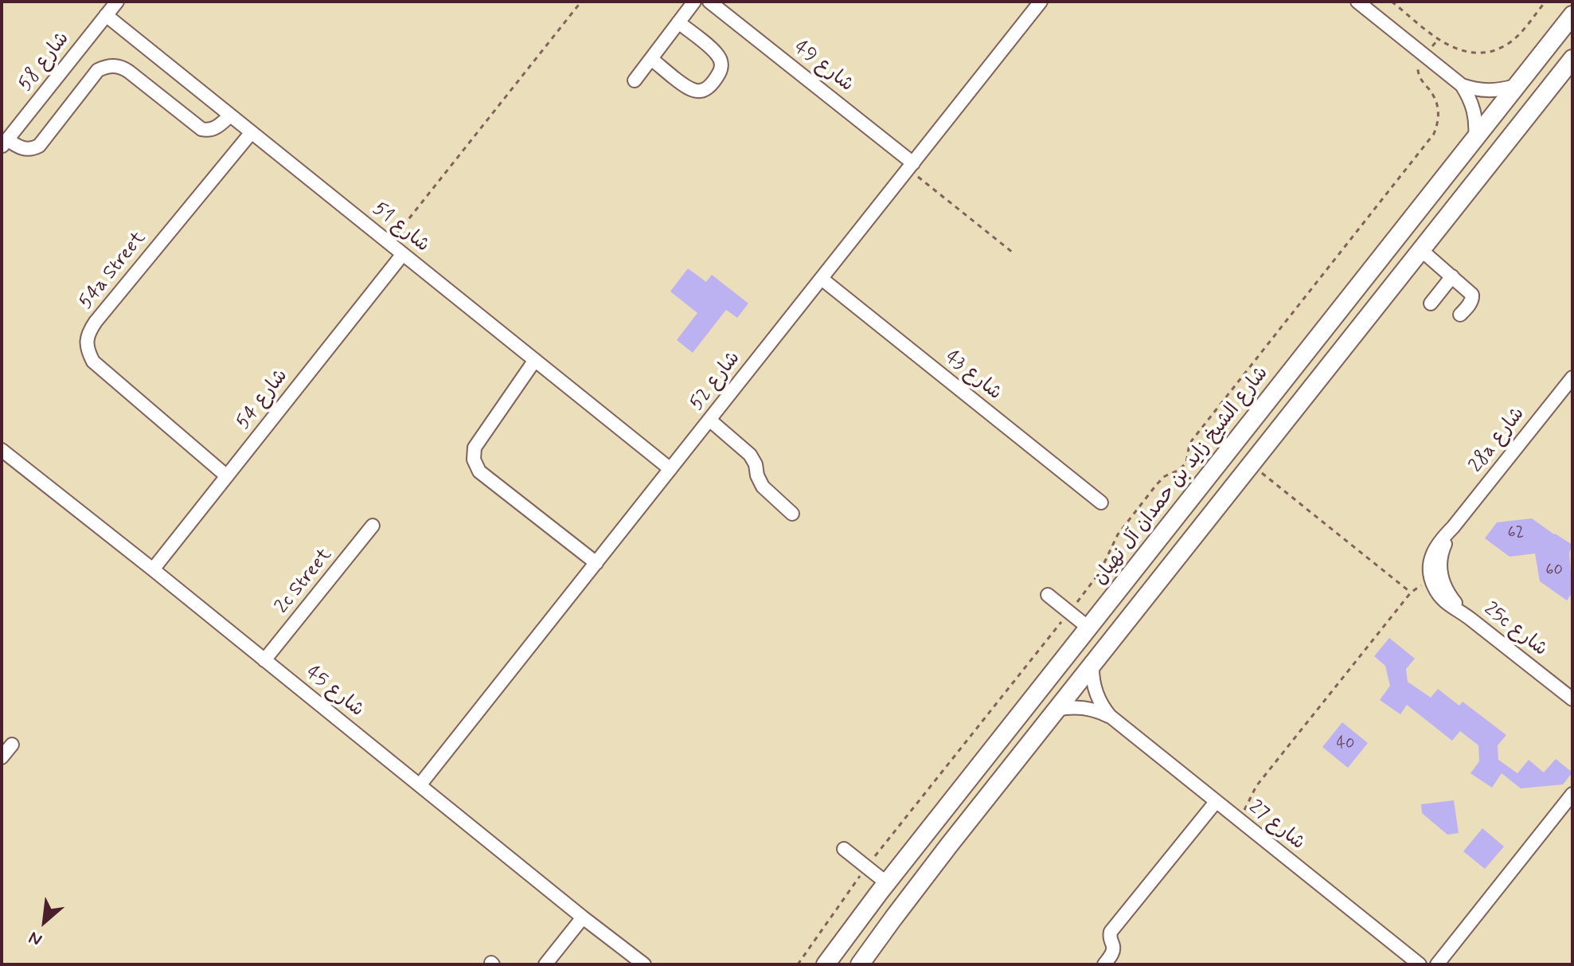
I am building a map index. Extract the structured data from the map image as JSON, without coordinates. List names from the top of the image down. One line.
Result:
{"streets":{"main road":["شارع الشيخ زايد بن حمدان آل نهيان"],"street":["شارع 58","شارع 49","شارع 51","54a Street","شارع 43","شارع 52","شارع 54","28a شارع","2c Street","25c شارع","شارع 45","شارع 27"]},"crossings":[["شارع 58","شارع 51"],["شارع 49","شارع 52"],["شارع 51","54a Street"],["شارع 51","شارع 52"],["شارع 51","شارع 54"],["54a Street","شارع 54"],["شارع 43","شارع 52"],["شارع 52","شارع 45"],["شارع 54","شارع 45"],["28a شارع","25c شارع"],["2c Street","شارع 45"]],"house_numbers":["62","60","40"],"north":"bottom left"}
